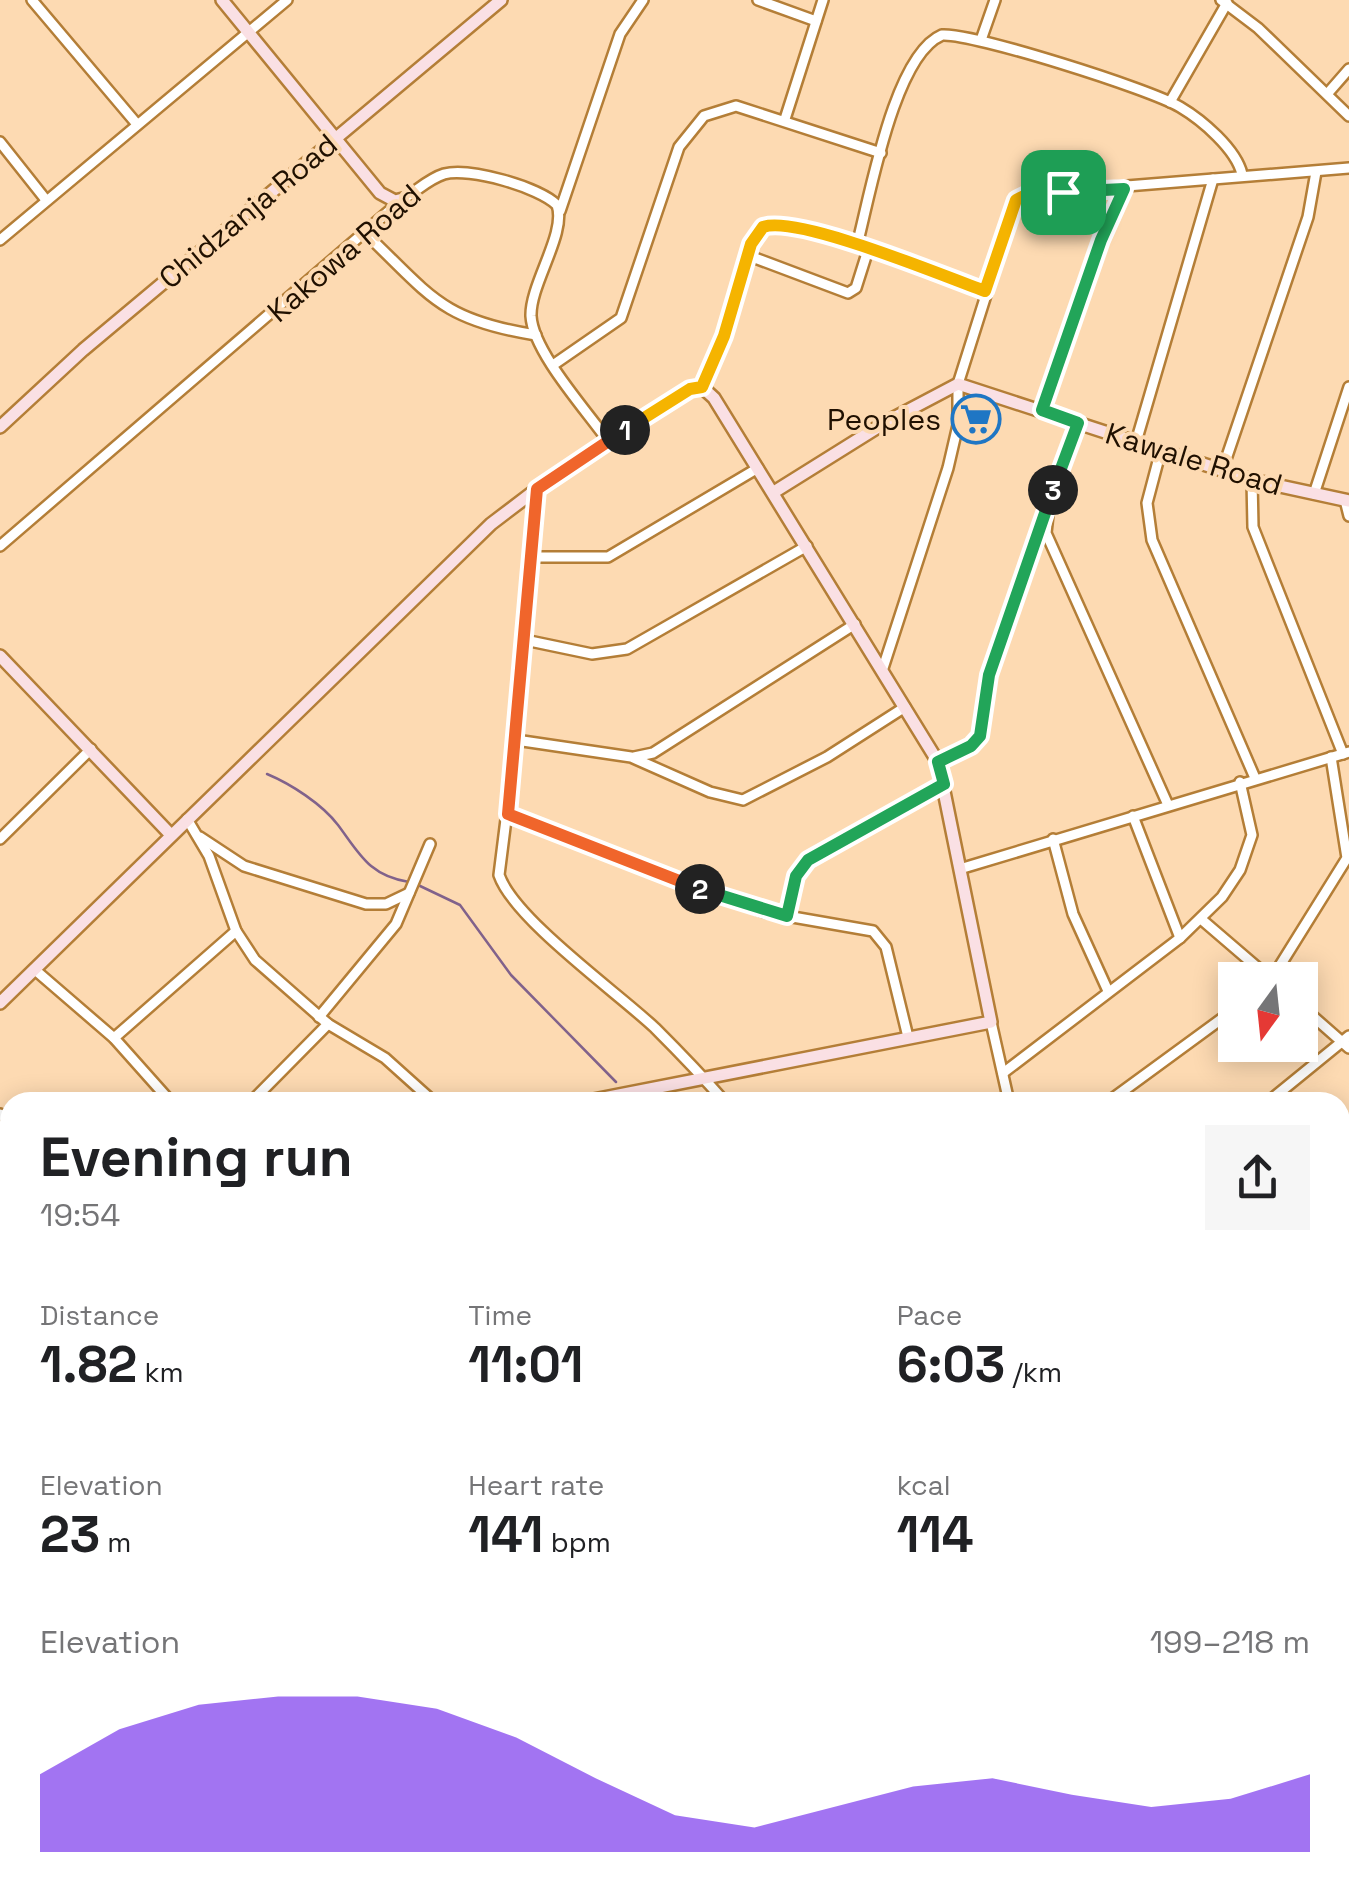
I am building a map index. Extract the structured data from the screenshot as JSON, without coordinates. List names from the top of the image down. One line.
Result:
{"streets":{"street":["Chidzanja Road","Kakowa Road","Kawale Road"]},"places":{"supermarket":["Peoples"]},"north":"bottom","page":{"pins":["1","3","2"],"heading":["Evening run","19:54"],"stats":[["Distance","1.82 km"],["Time","11:01"],["Pace","6:03 /km"],["Elevation","23 m"],["Heart rate","141 bpm"],["kcal","114"]],"chart":["Elevation","199–218 m"]}}
